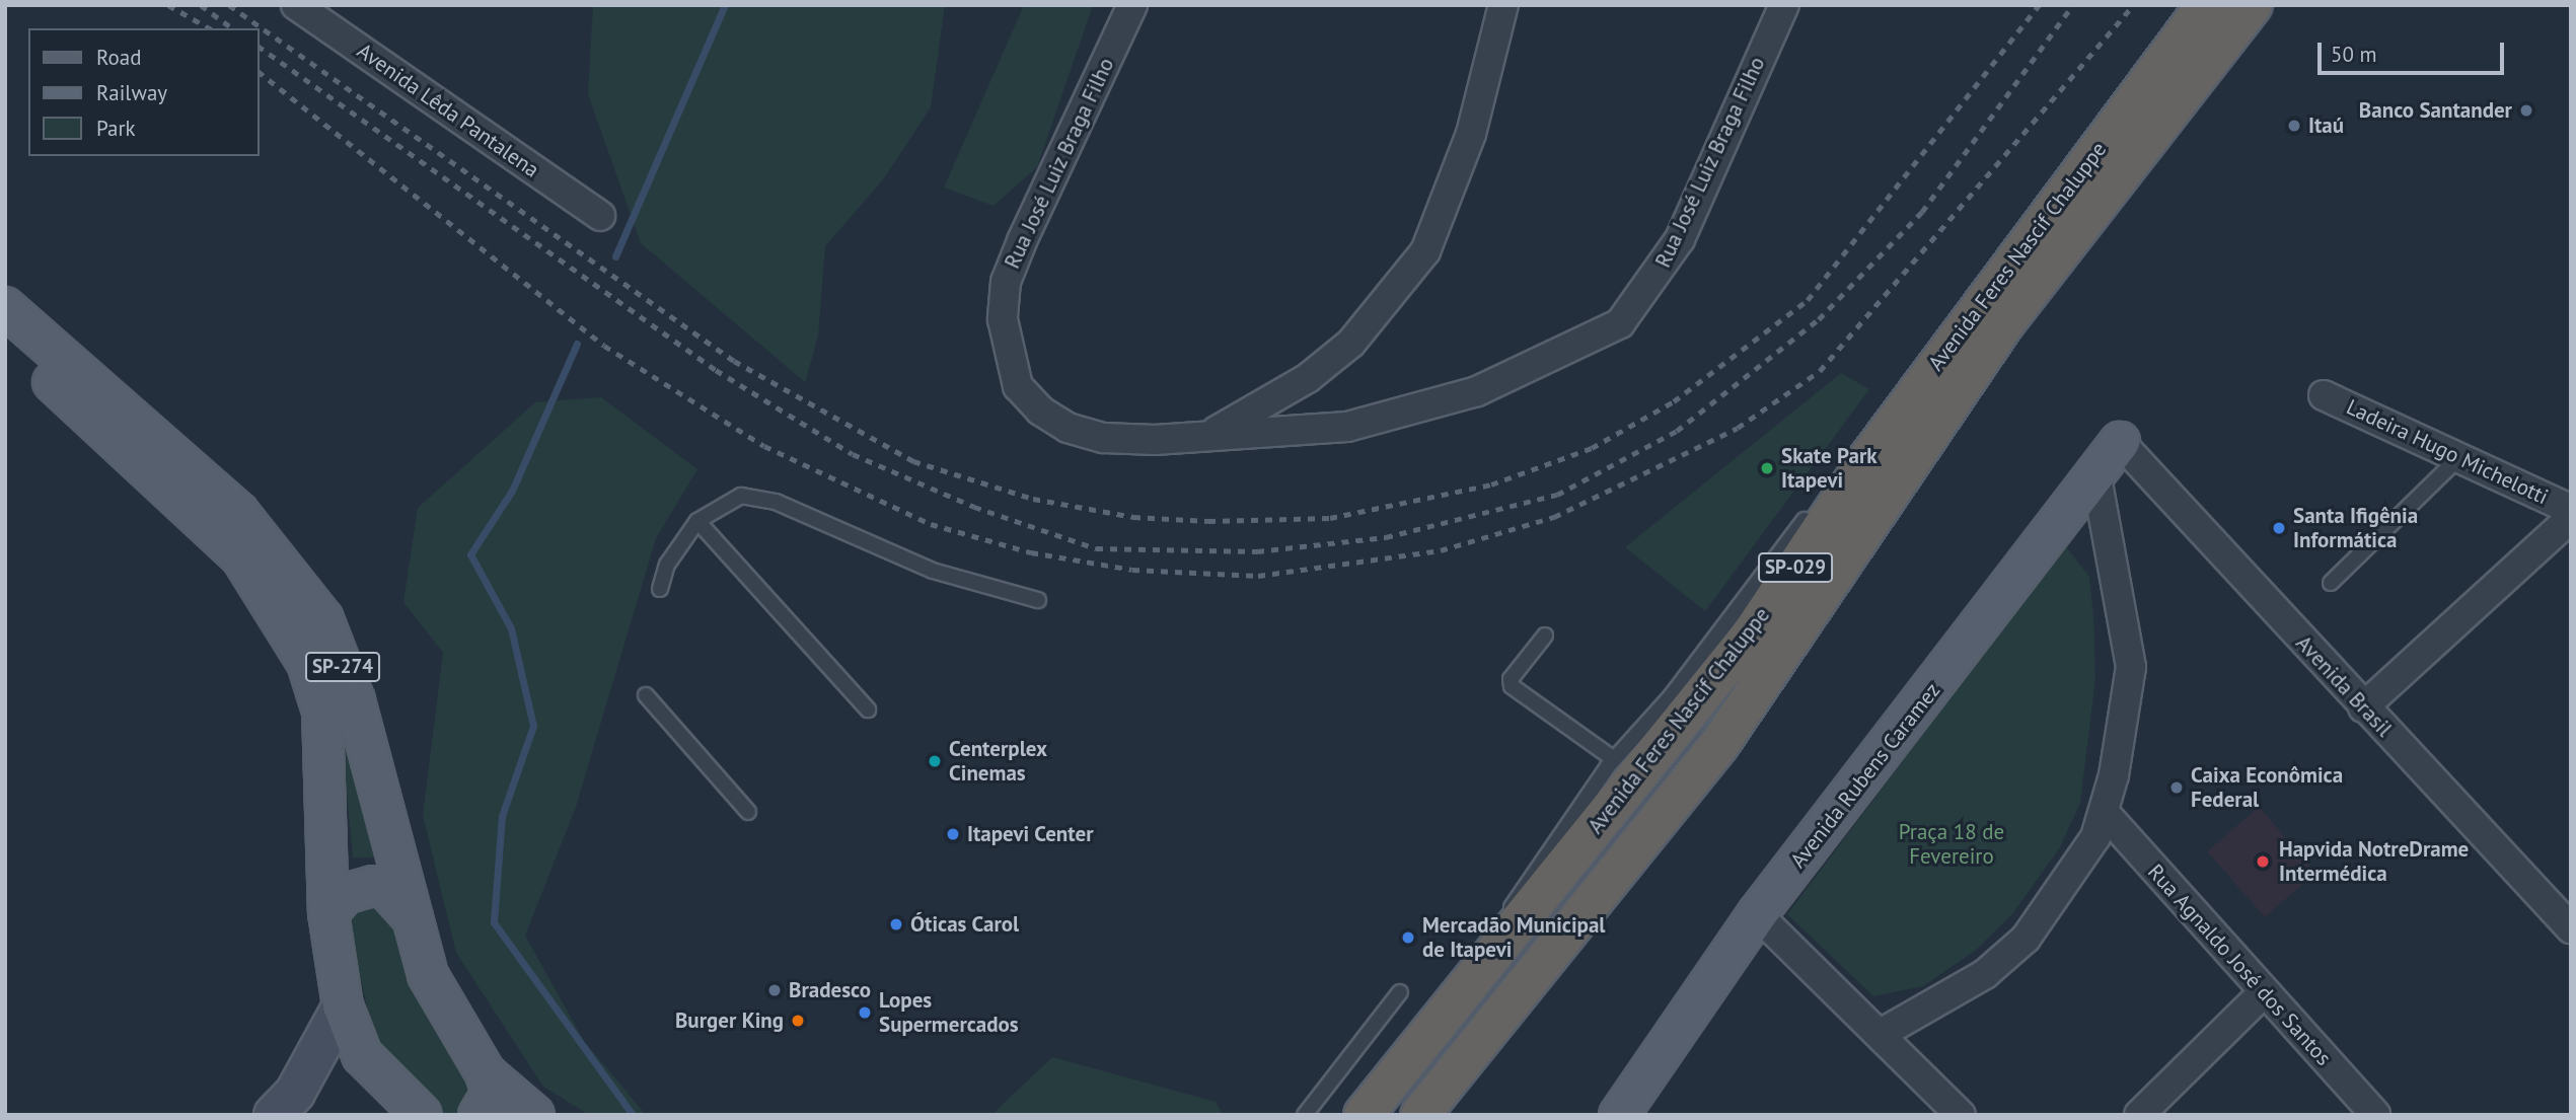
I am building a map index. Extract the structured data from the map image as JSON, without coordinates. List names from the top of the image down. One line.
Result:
{"streets":{"highway":["Avenida Feres Nascif Chaluppe","SP-029"],"main road":["SP-274","Avenida Rubens Caramez"],"street":["Avenida Lêda Pantalena","Rua José Luiz Braga Filho","Ladeira Hugo Michelotti","Avenida Brasil","Rua Agnaldo José dos Santos"]},"crossings":[["Avenida Brasil","Avenida Rubens Caramez"]],"parks":["Praça 18 de Fevereiro"],"places":["Banco Santander","Itaú","Skate Park Itapevi","Santa Ifigênia Informática","Centerplex Cinemas","Caixa Econômica Federal","Itapevi Center","Hapvida NotreDrame Intermédica","Óticas Carol","Mercadão Municipal de Itapevi","Bradesco","Lopes Supermercados","Burger King"],"legend":["Road","Railway","Park"],"scale_bar":"50 m"}
